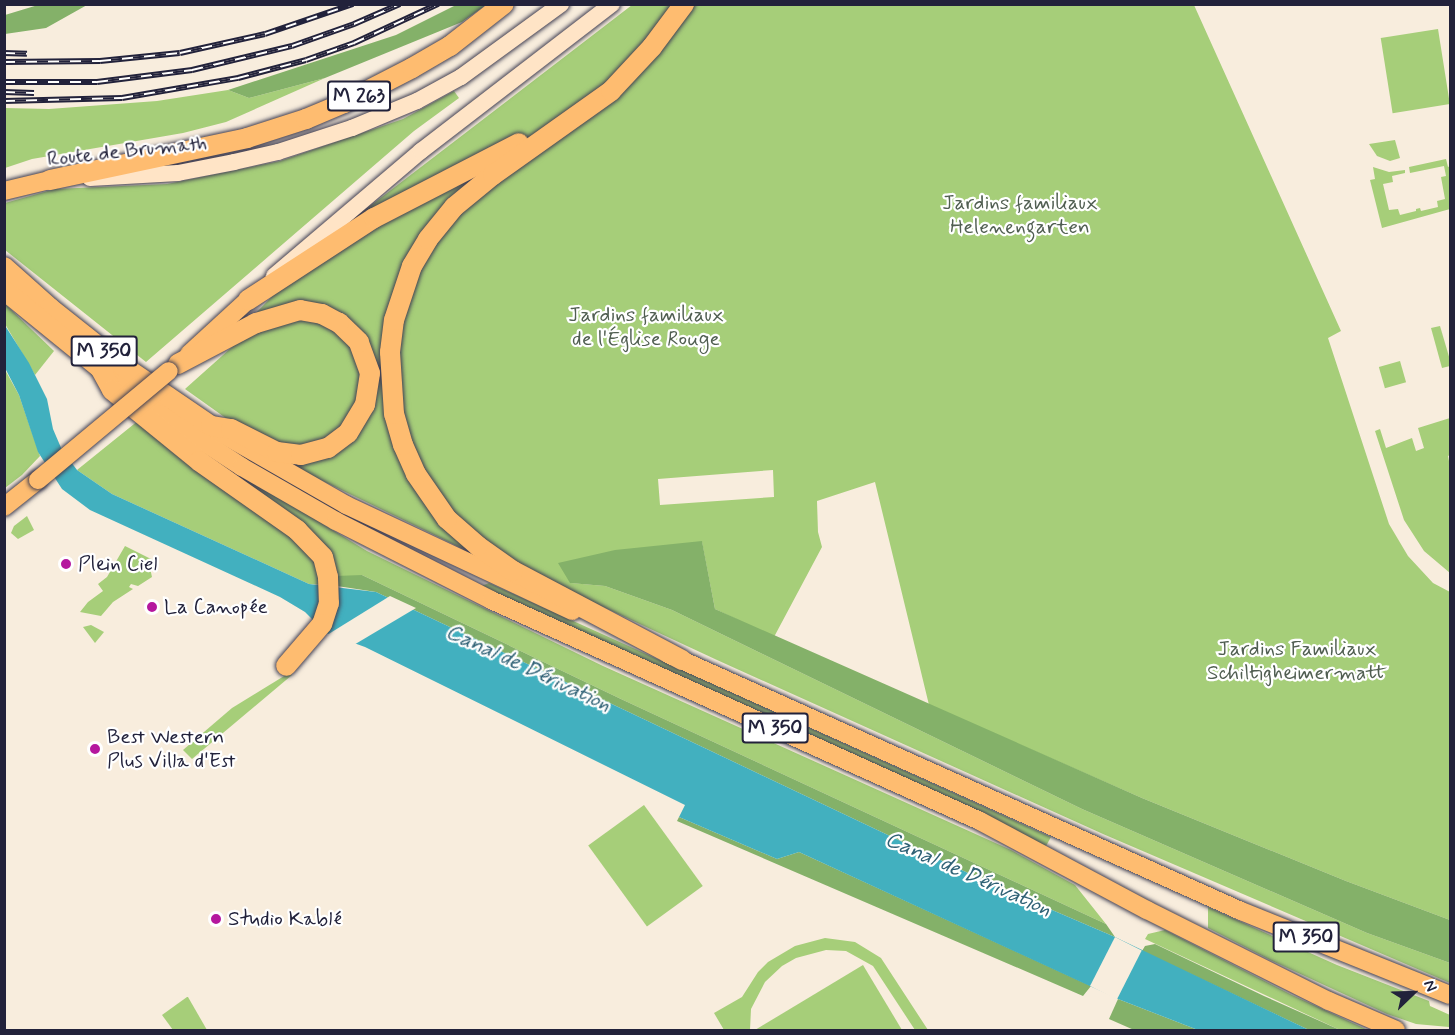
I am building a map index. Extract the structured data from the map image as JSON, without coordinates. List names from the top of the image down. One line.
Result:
{"streets":{"highway":["M 263","M 350"],"main road":["Route de Brumath"]},"crossings":[["M 263","Route de Brumath"]],"water":["Canal de Dérivation"],"parks":["Jardins familiaux Helenengarten","Jardins familiaux de l'Église Rouge","Jardins Familiaux Schiltigheimermatt"],"places":["Plein Ciel","La Canopée","Best Western Plus Villa d'Est","Studio Kablé"],"north":"top right"}
